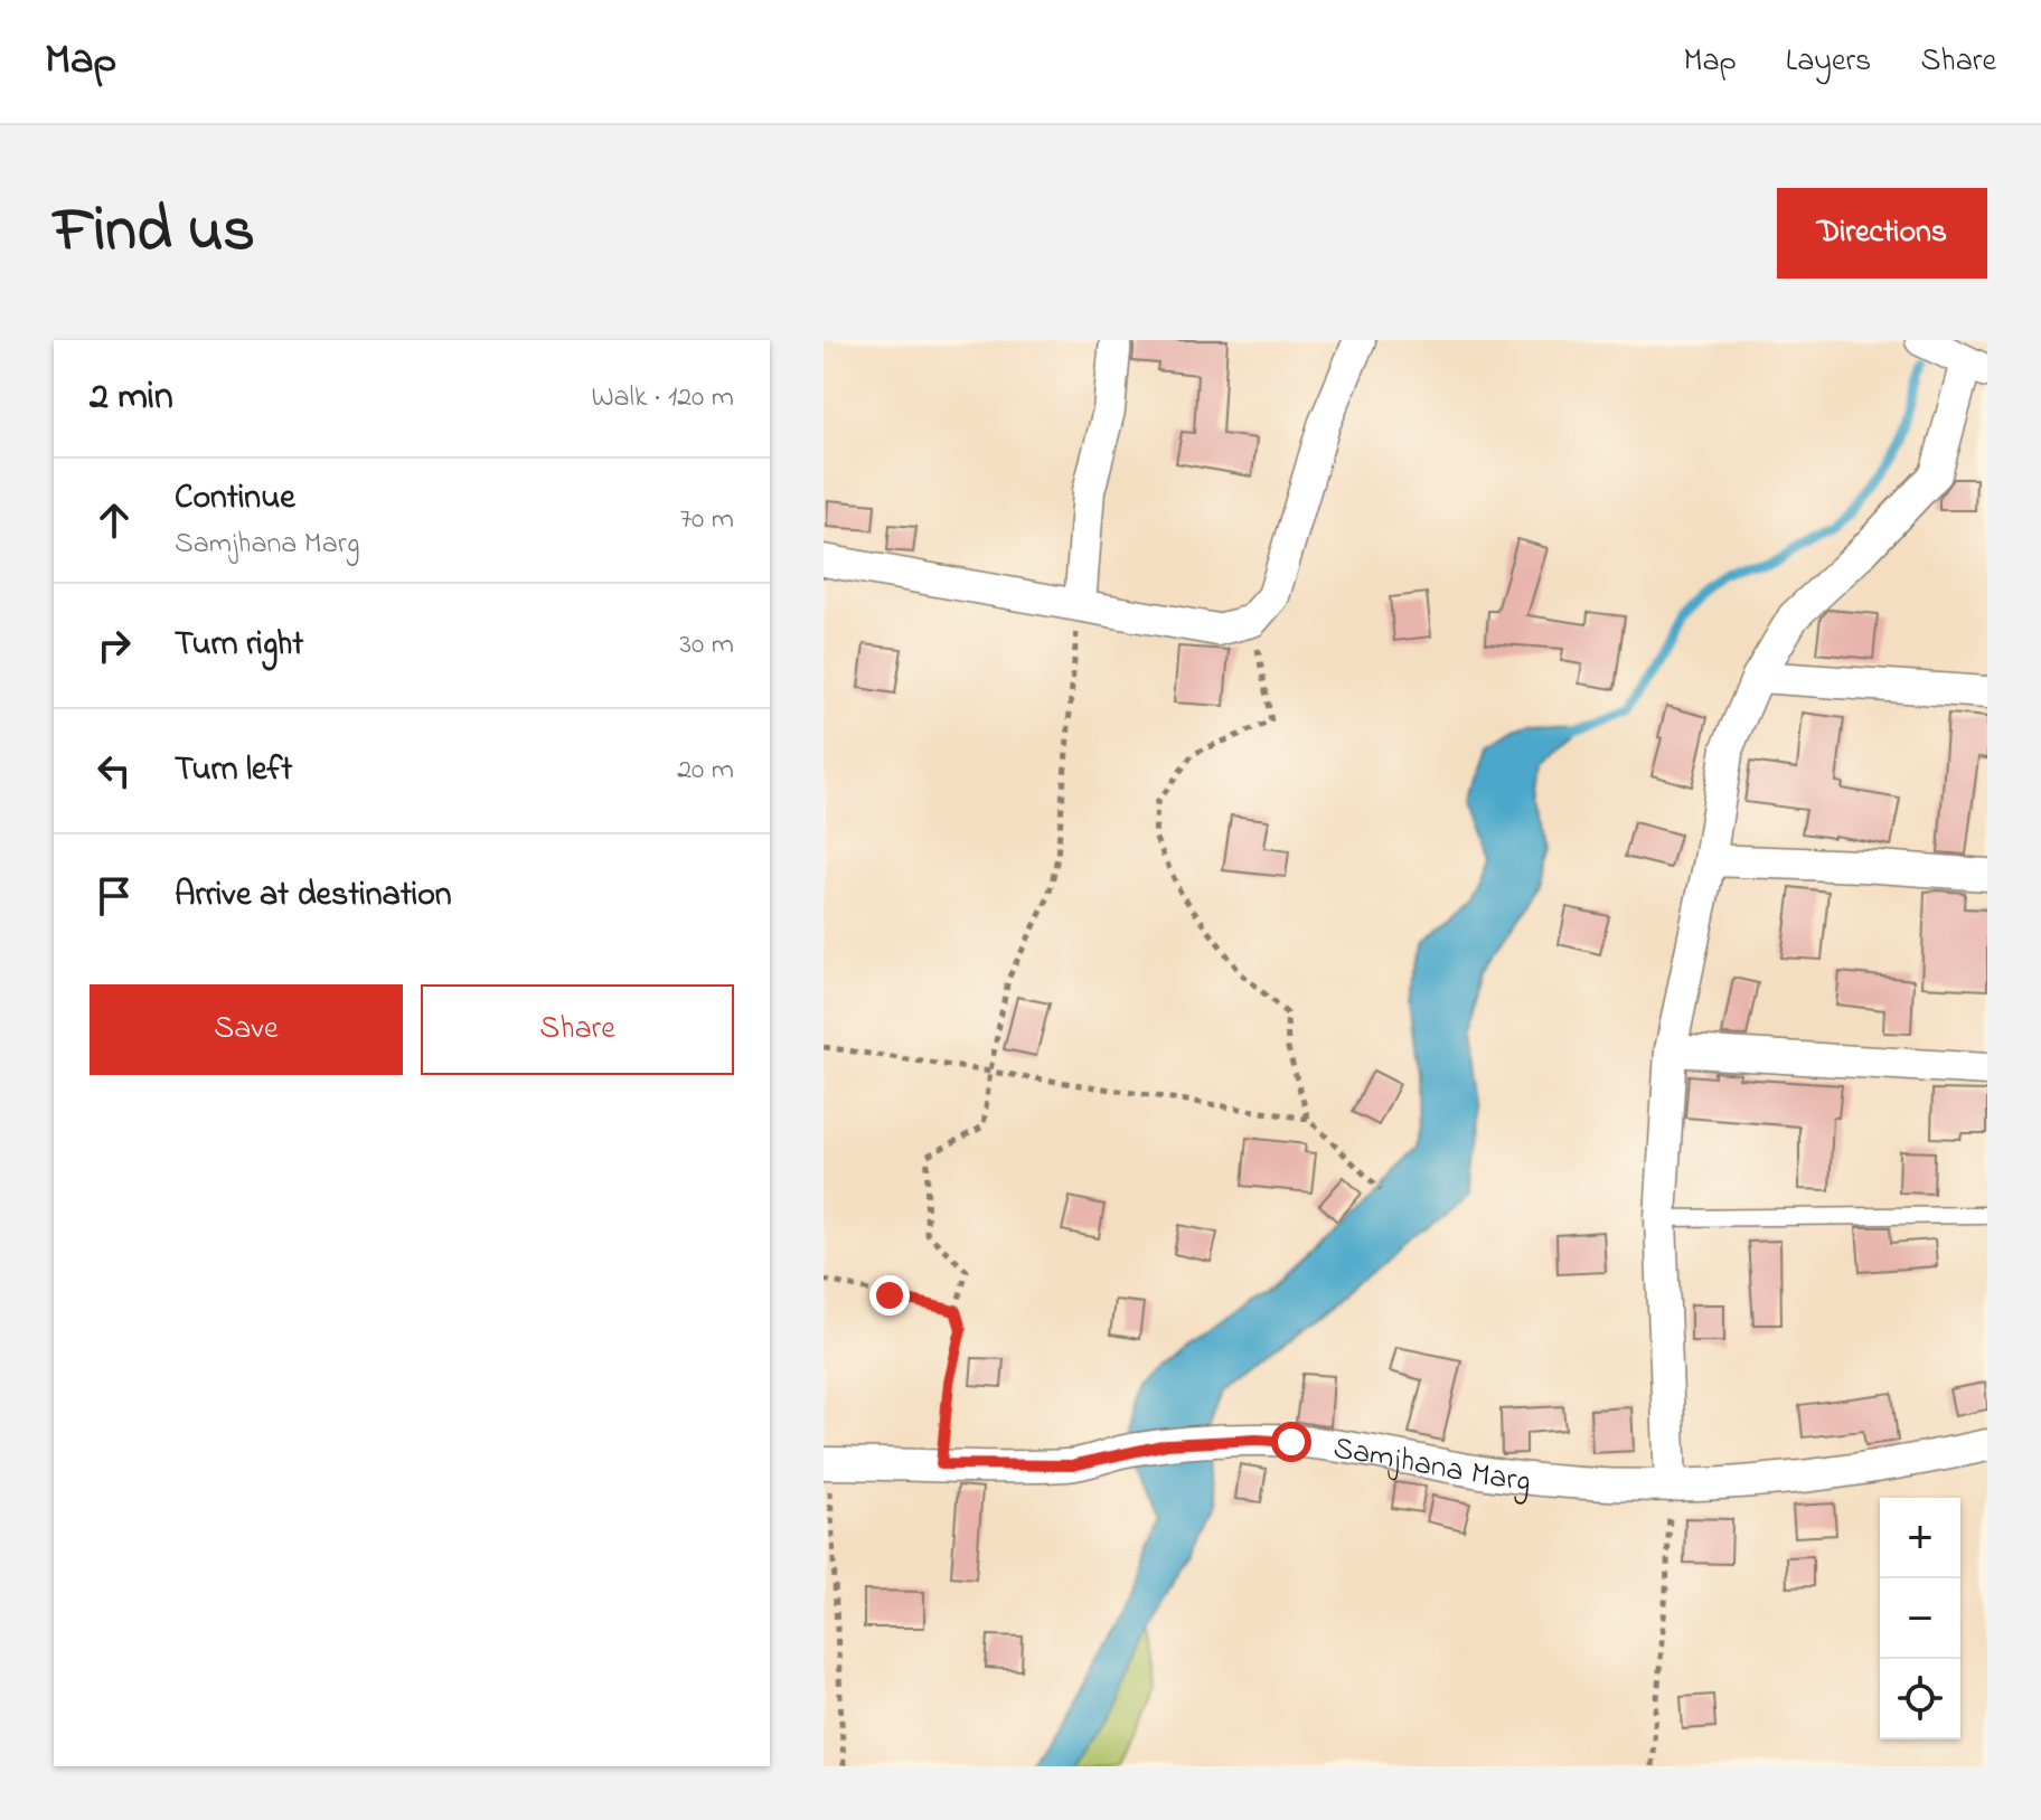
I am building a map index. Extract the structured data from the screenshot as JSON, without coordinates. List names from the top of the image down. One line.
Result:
{"streets":{"street":["Samjhana Marg"]},"page":{"header":"Map","nav":["Map","Layers","Share"],"title":"Find us","buttons":["Directions",["Save","Share"]],"heading":["2 min","Walk · 120 m"],"list":[["Continue","Samjhana Marg","70 m"],["Turn right","30 m"],["Turn left","20 m"],"Arrive at destination"],"map_buttons":["+","−"]}}
